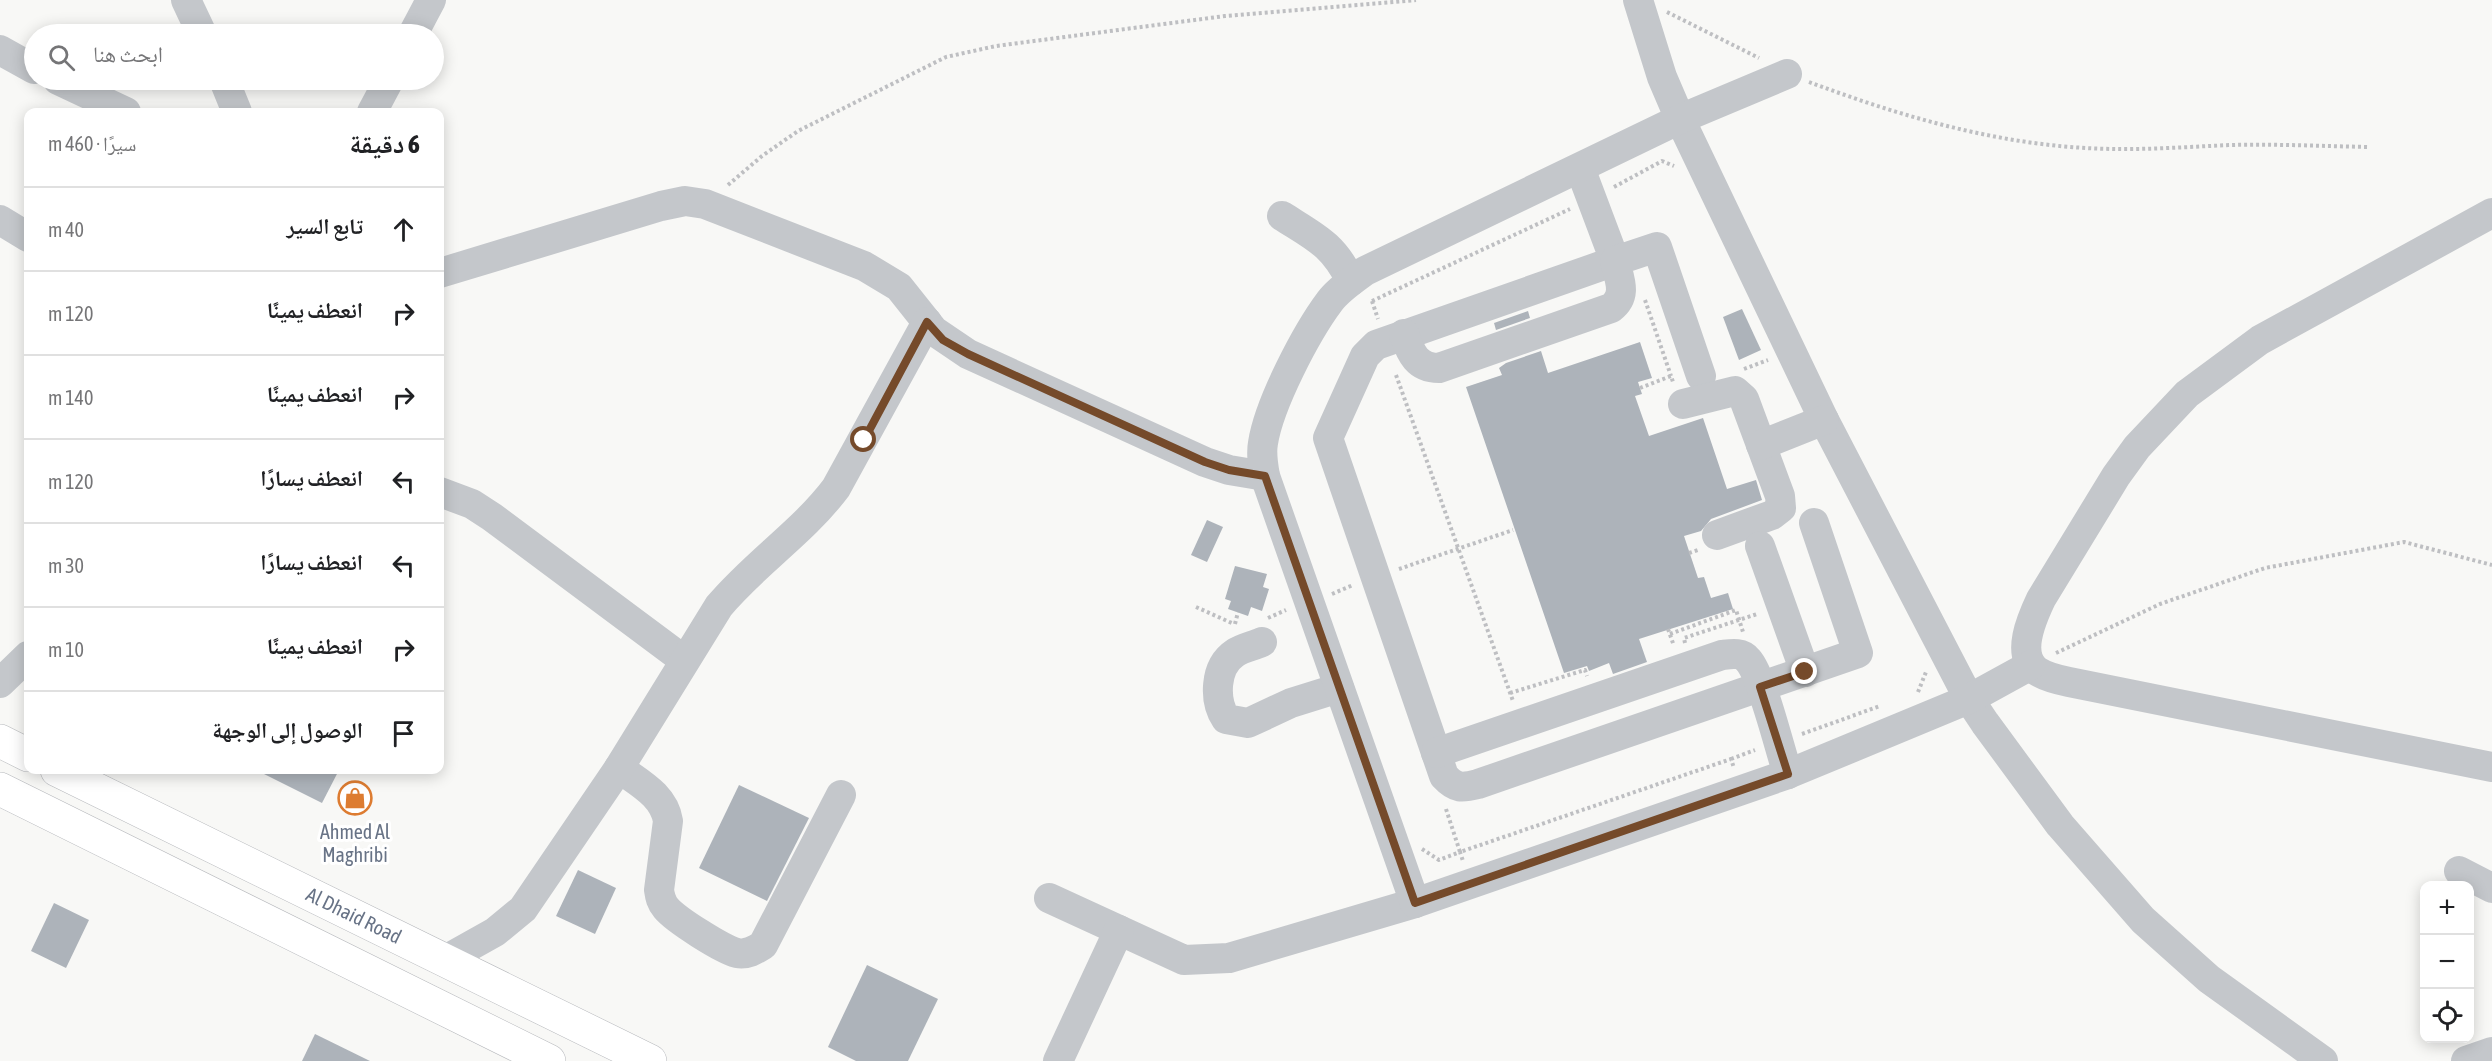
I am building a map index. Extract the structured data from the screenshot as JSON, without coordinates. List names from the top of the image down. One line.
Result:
{"streets":{"highway":["Al Dhaid Road"]},"places":{"shop":["Ahmed Al Maghribi"]},"page":{"search":"ابحث هنا","heading":["6 دقيقة","سيرًا · 460 m"],"list":[["تابع السير","40 m"],["انعطف يمينًا","120 m"],["انعطف يمينًا","140 m"],["انعطف يسارًا","120 m"],["انعطف يسارًا","30 m"],["انعطف يمينًا","10 m"],"الوصول إلى الوجهة"],"map_buttons":["+","−"]}}
